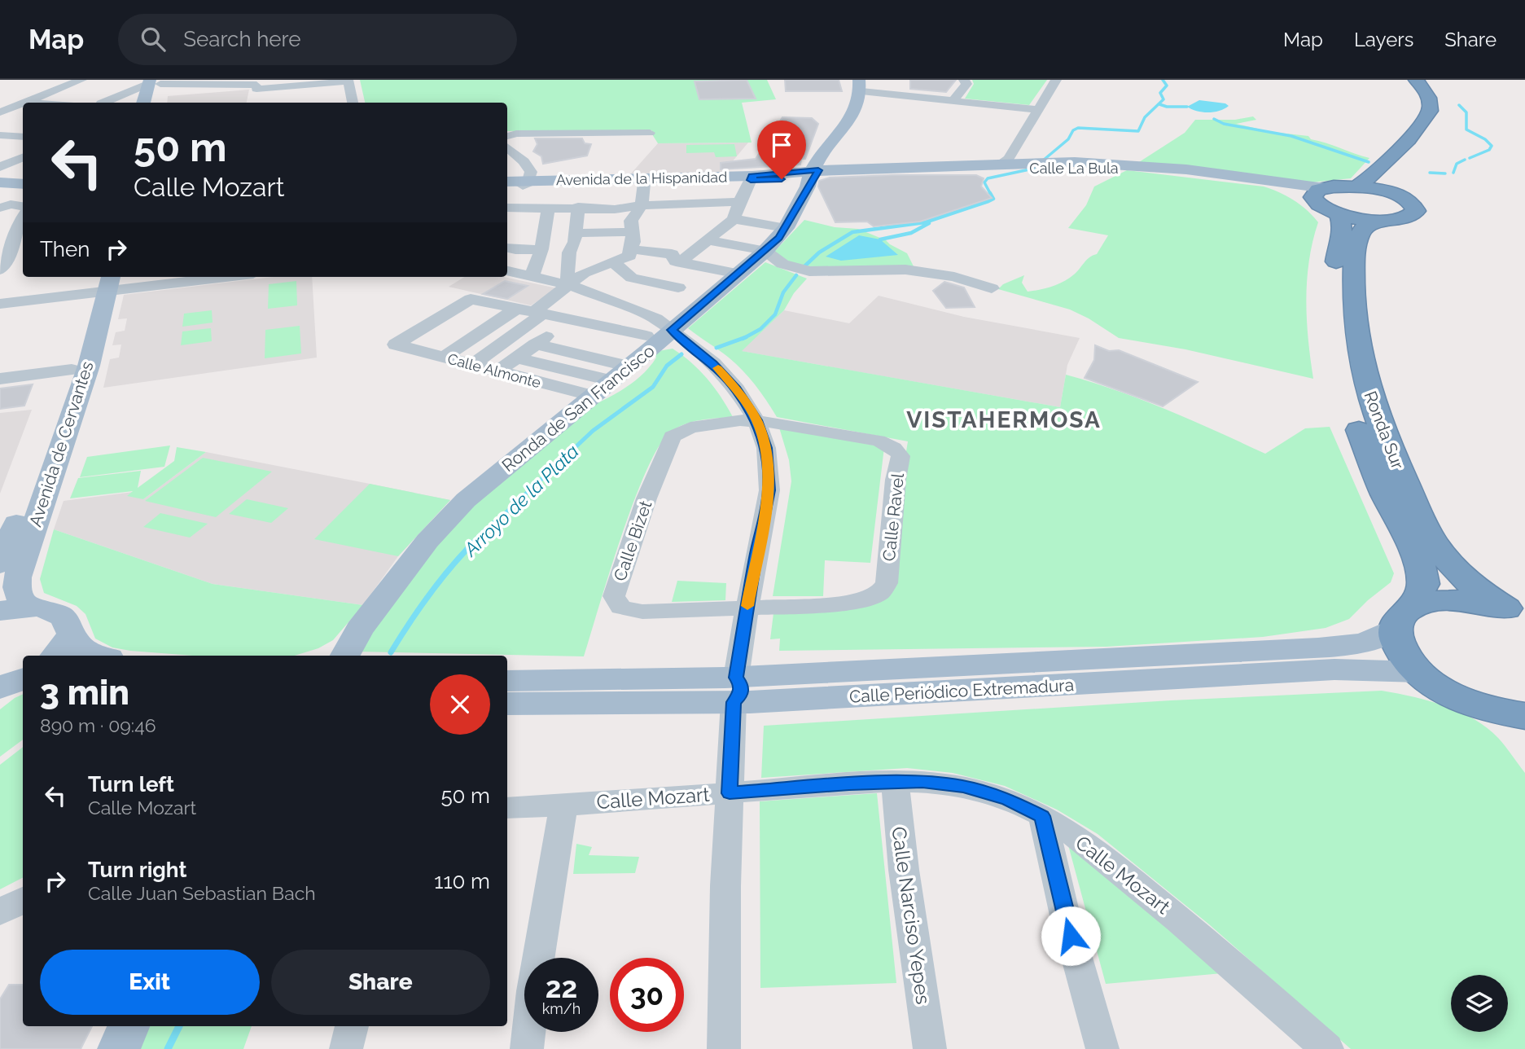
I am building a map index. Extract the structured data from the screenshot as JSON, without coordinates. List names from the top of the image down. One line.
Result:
{"streets":{"highway":["Ronda Sur"],"main road":["Calle La Bula","Avenida de la Hispanidad","Ronda de San Francisco","Avenida de Cervantes","Calle Periódico Extremadura"],"street":["Calle Almonte","Calle Ravel","Calle Bizet","Calle Mozart","Calle Narciso Yepes"]},"crossings":[["Calle La Bula","Avenida de la Hispanidad"],["Calle La Bula","Ronda de San Francisco"],["Avenida de la Hispanidad","Ronda de San Francisco"],["Calle Almonte","Ronda de San Francisco"],["Ronda Sur","Calle Periódico Extremadura"],["Calle Ravel","Calle Bizet"],["Calle Mozart","Calle Narciso Yepes"]],"districts":["VISTAHERMOSA"],"water":["Arroyo de la Plata"],"page":{"header":"Map","search":"Search here","nav":["Map","Layers","Share"],"turn":["50 m","Calle Mozart"],"then":"Then","heading":["3 min","890 m · 09:46"],"list":[{"name":"Turn left","note":"Calle Mozart","value":"50 m"},{"name":"Turn right","note":"Calle Juan Sebastian Bach","value":"110 m"}],"buttons":["Exit","Share"],"speed":"22 km/h","limit":"30"}}
